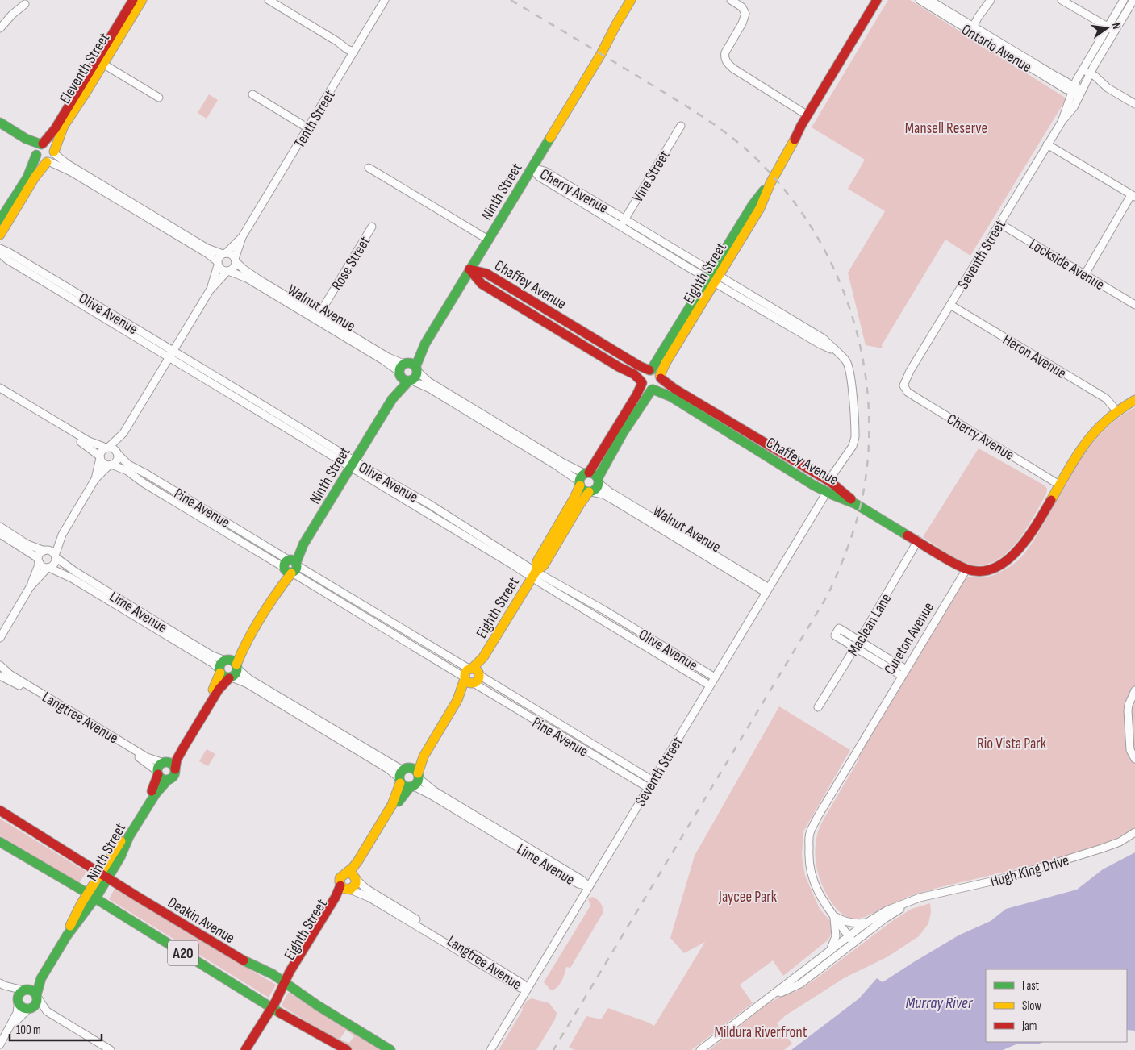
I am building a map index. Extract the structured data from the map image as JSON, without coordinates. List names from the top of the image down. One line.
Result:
{"streets":{"main road":["Eleventh Street","Ninth Street","Eighth Street","Chaffey Avenue","Deakin Avenue","A20"],"street":["Ontario Avenue","Tenth Street","Vine Street","Cherry Avenue","Seventh Street","Rose Street","Lockside Avenue","Walnut Avenue","Olive Avenue","Heron Avenue","Pine Avenue","Lime Avenue","Maclean Lane","Cureton Avenue","Langtree Avenue","Hugh King Drive"]},"crossings":[["Ontario Avenue","Seventh Street"],["Tenth Street","Walnut Avenue"],["Vine Street","Cherry Avenue"],["Cherry Avenue","Ninth Street"],["Cherry Avenue","Seventh Street"],["Cherry Avenue","Eighth Street"],["Cherry Avenue","Chaffey Avenue"],["Ninth Street","Chaffey Avenue"],["Ninth Street","Walnut Avenue"],["Ninth Street","Olive Avenue"],["Ninth Street","Pine Avenue"],["Ninth Street","Lime Avenue"],["Ninth Street","Langtree Avenue"],["Ninth Street","Deakin Avenue"],["Ninth Street","A20"],["Seventh Street","Lockside Avenue"],["Seventh Street","Chaffey Avenue"],["Seventh Street","Walnut Avenue"],["Seventh Street","Olive Avenue"],["Seventh Street","Heron Avenue"],["Seventh Street","Pine Avenue"],["Seventh Street","Lime Avenue"],["Seventh Street","Langtree Avenue"],["Rose Street","Walnut Avenue"],["Eighth Street","Chaffey Avenue"],["Eighth Street","Walnut Avenue"],["Eighth Street","Olive Avenue"],["Eighth Street","Pine Avenue"],["Eighth Street","Lime Avenue"],["Eighth Street","Langtree Avenue"],["Eighth Street","Deakin Avenue"],["Eighth Street","A20"],["Chaffey Avenue","Maclean Lane"],["Chaffey Avenue","Cureton Avenue"],["Cureton Avenue","Hugh King Drive"]],"water":["Murray River"],"parks":["Mansell Reserve","Rio Vista Park","Jaycee Park","Mildura Riverfront"],"legend":["Fast","Slow","Jam"],"scale_bar":"100 m","north":"right"}
